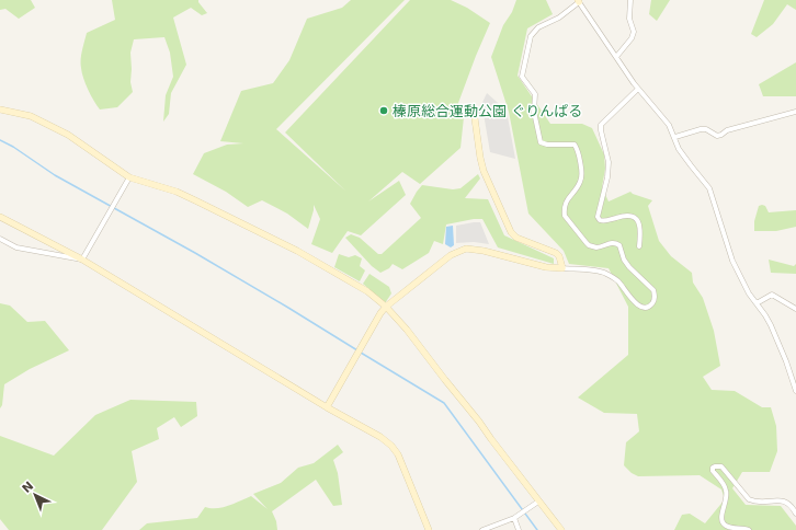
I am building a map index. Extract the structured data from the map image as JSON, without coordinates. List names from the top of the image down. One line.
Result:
{"places":["榛原総合運動公園 ぐりんぱる"],"north":"top left"}
